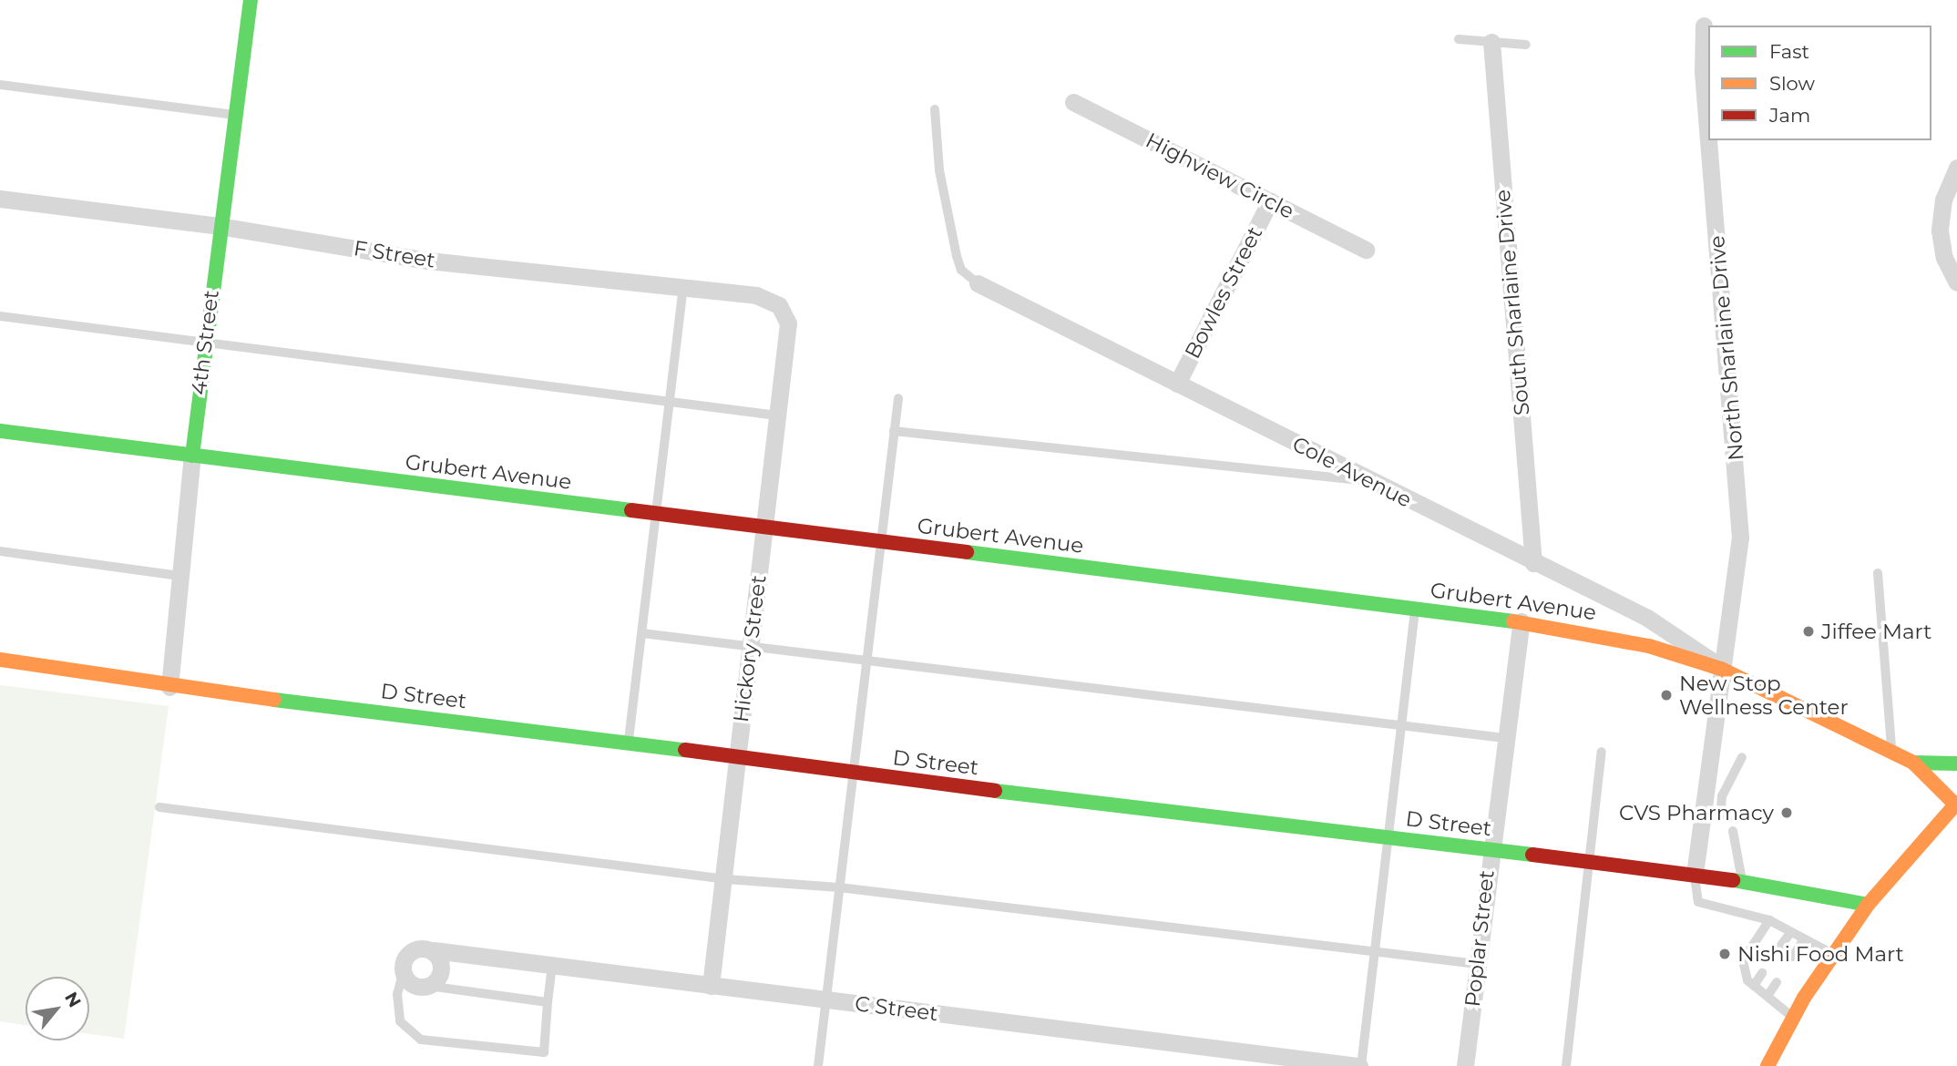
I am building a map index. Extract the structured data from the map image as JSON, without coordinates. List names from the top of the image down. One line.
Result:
{"streets":{"street":["Highview Circle","F Street","Bowles Street","South Sharlaine Drive","4th Street","North Sharlaine Drive","Grubert Avenue","Cole Avenue","Hickory Street","D Street","Poplar Street","C Street"]},"crossings":[["Highview Circle","Bowles Street"],["F Street","4th Street"],["F Street","Hickory Street"],["Bowles Street","Cole Avenue"],["South Sharlaine Drive","Cole Avenue"],["4th Street","Grubert Avenue"],["4th Street","D Street"],["North Sharlaine Drive","Grubert Avenue"],["North Sharlaine Drive","Cole Avenue"],["North Sharlaine Drive","D Street"],["Grubert Avenue","Cole Avenue"],["Grubert Avenue","Hickory Street"],["Grubert Avenue","Poplar Street"],["Hickory Street","D Street"],["Hickory Street","C Street"],["D Street","Poplar Street"]],"places":["Jiffee Mart","New Stop Wellness Center","CVS Pharmacy","Nishi Food Mart"],"legend":["Fast","Slow","Jam"],"north":"top right"}
